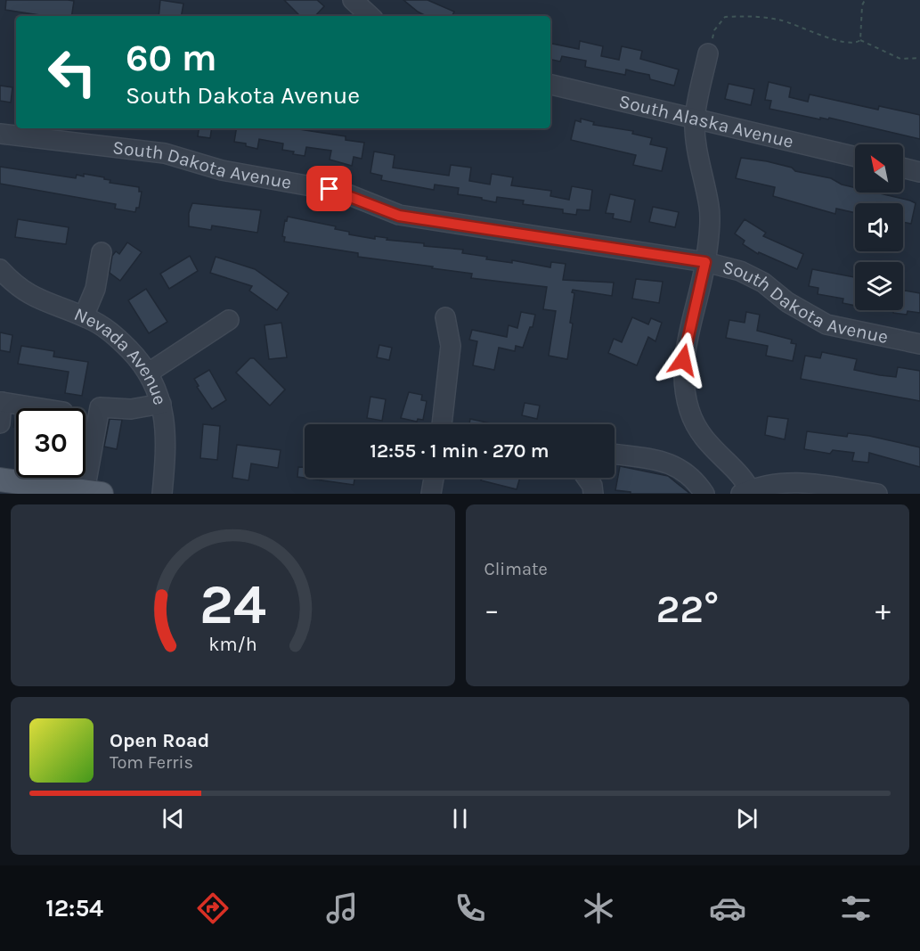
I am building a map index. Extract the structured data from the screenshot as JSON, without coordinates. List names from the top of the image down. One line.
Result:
{"streets":{"street":["South Alaska Avenue","South Dakota Avenue","Nevada Avenue"]},"north":"top left","page":{"turn":["60 m","South Dakota Avenue"],"limit":"30","trip":"12:55 · 1 min · 270 m","tile":"Climate","heat":["−","22°","+"],"song":["Open Road","Tom Ferris"],"tabs":"12:54","gauge":["24","km/h"]}}
